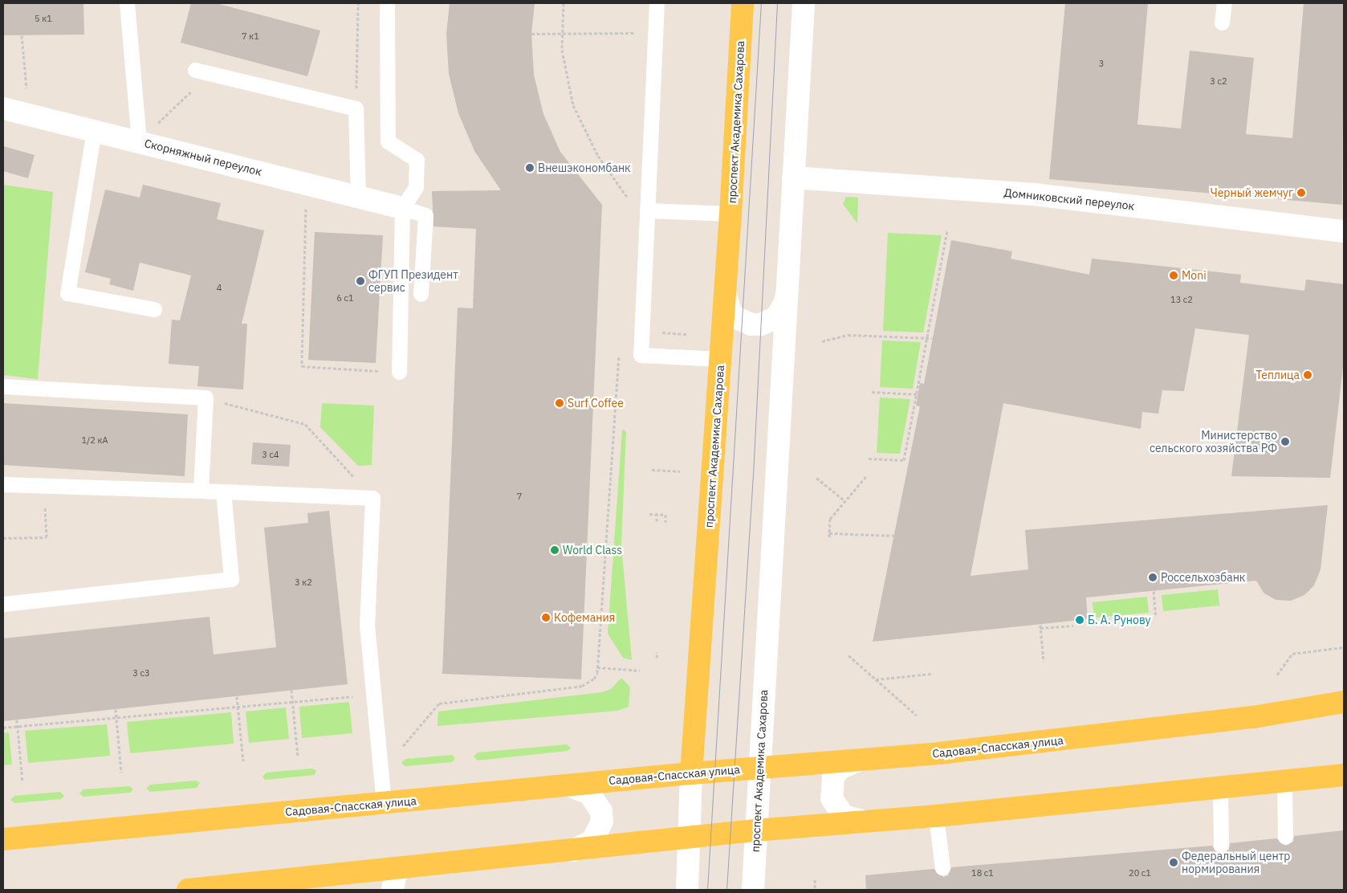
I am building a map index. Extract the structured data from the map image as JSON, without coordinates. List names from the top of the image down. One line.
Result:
{"streets":{"main road":["проспект Академика Сахарова","Садовая-Спасская улица"],"street":["Скорняжный переулок","Домниковский переулок"]},"crossings":[["проспект Академика Сахарова","Домниковский переулок"],["проспект Академика Сахарова","Садовая-Спасская улица"]],"places":["Внешэкономбанк","Черный жемчуг","Moni","ФГУП Президент сервис","Теплица","Surf Coffee","Министерство сельского хозяйства РФ","World Class","Россельхозбанк","Кофемания","Б. А. Рунову","Федеральный центр нормирования"],"house_numbers":["5 к1","7 к1","3","3 с2","4","6 с1","13 с2","1/2 кА","3 с4","7","3 к2","3 с3","18 с1","20 с1"]}
